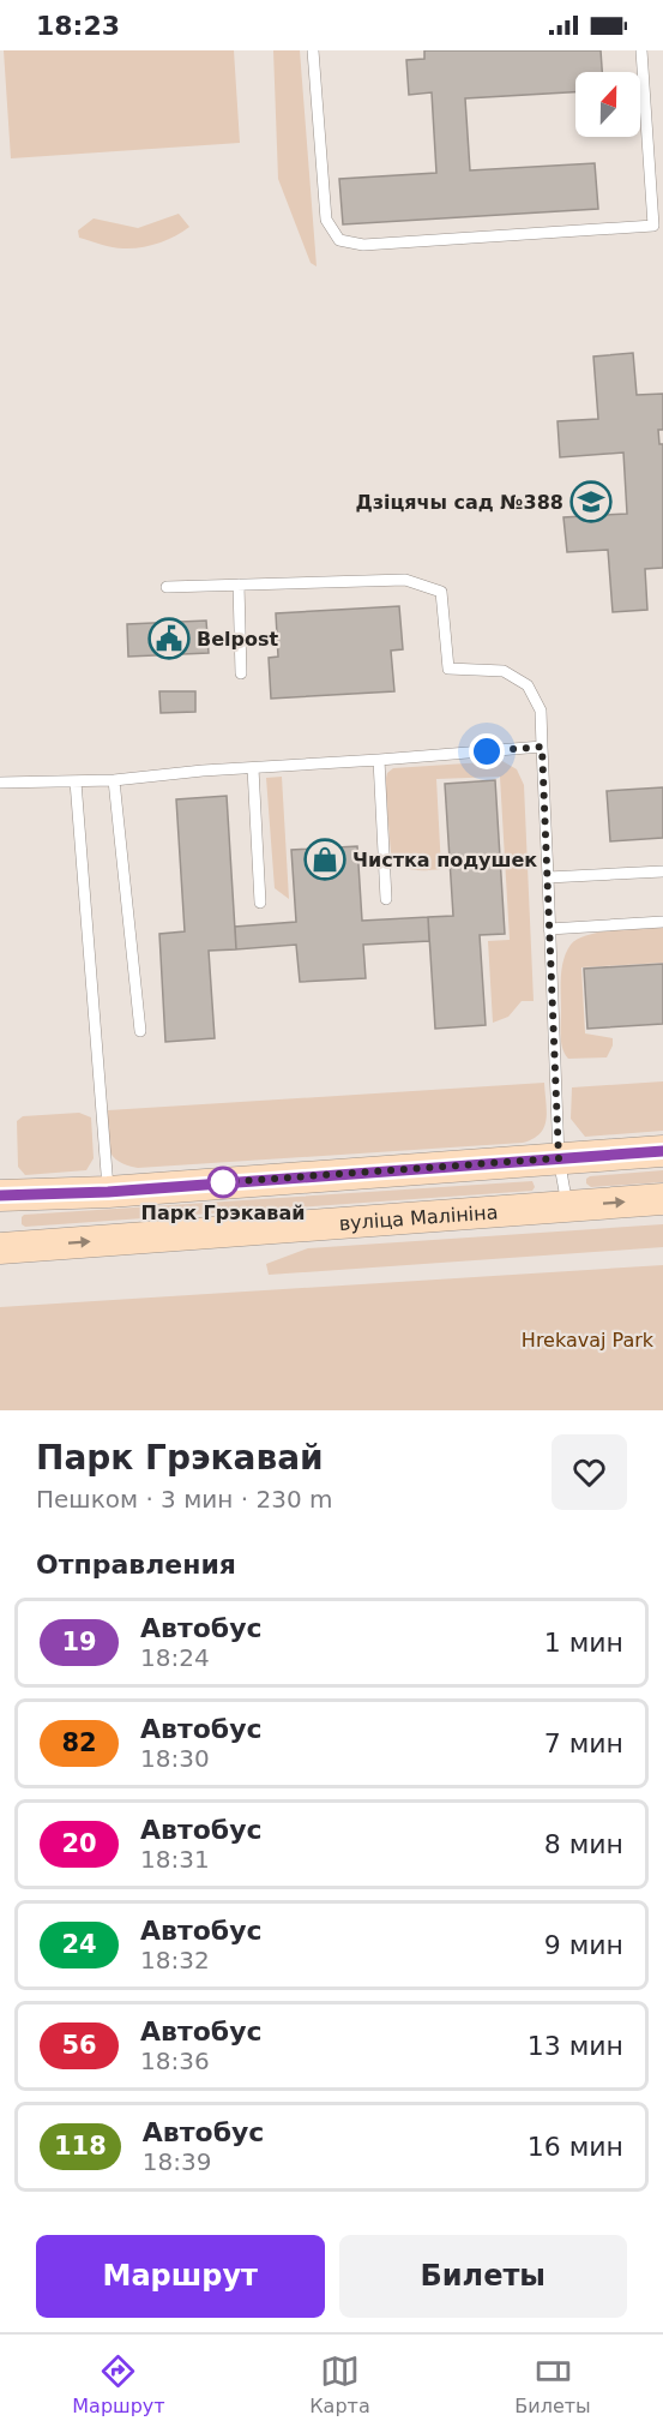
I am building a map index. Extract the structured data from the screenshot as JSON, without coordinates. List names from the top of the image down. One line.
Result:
{"streets":{"main road":["вуліца Малініна"]},"parks":["Hrekavaj Park"],"places":{"school or university":["Дзіцячы сад №388"],"public building":["Belpost"],"shop":["Чистка подушек"],"other":["Парк Грэкавай"]},"lines":["bus line 19"],"north":"top","page":{"status":"18:23","heading":[["Парк Грэкавай","Пешком · 3 мин · 230 m"],"Отправления"],"list":[{"mark":"19","name":"Автобус","note":"18:24","value":"1 мин"},{"mark":"82","name":"Автобус","note":"18:30","value":"7 мин"},{"mark":"20","name":"Автобус","note":"18:31","value":"8 мин"},{"mark":"24","name":"Автобус","note":"18:32","value":"9 мин"},{"mark":"56","name":"Автобус","note":"18:36","value":"13 мин"},{"mark":"118","name":"Автобус","note":"18:39","value":"16 мин"}],"buttons":["Маршрут","Билеты"],"tabs":["Маршрут","Карта","Билеты"]}}
